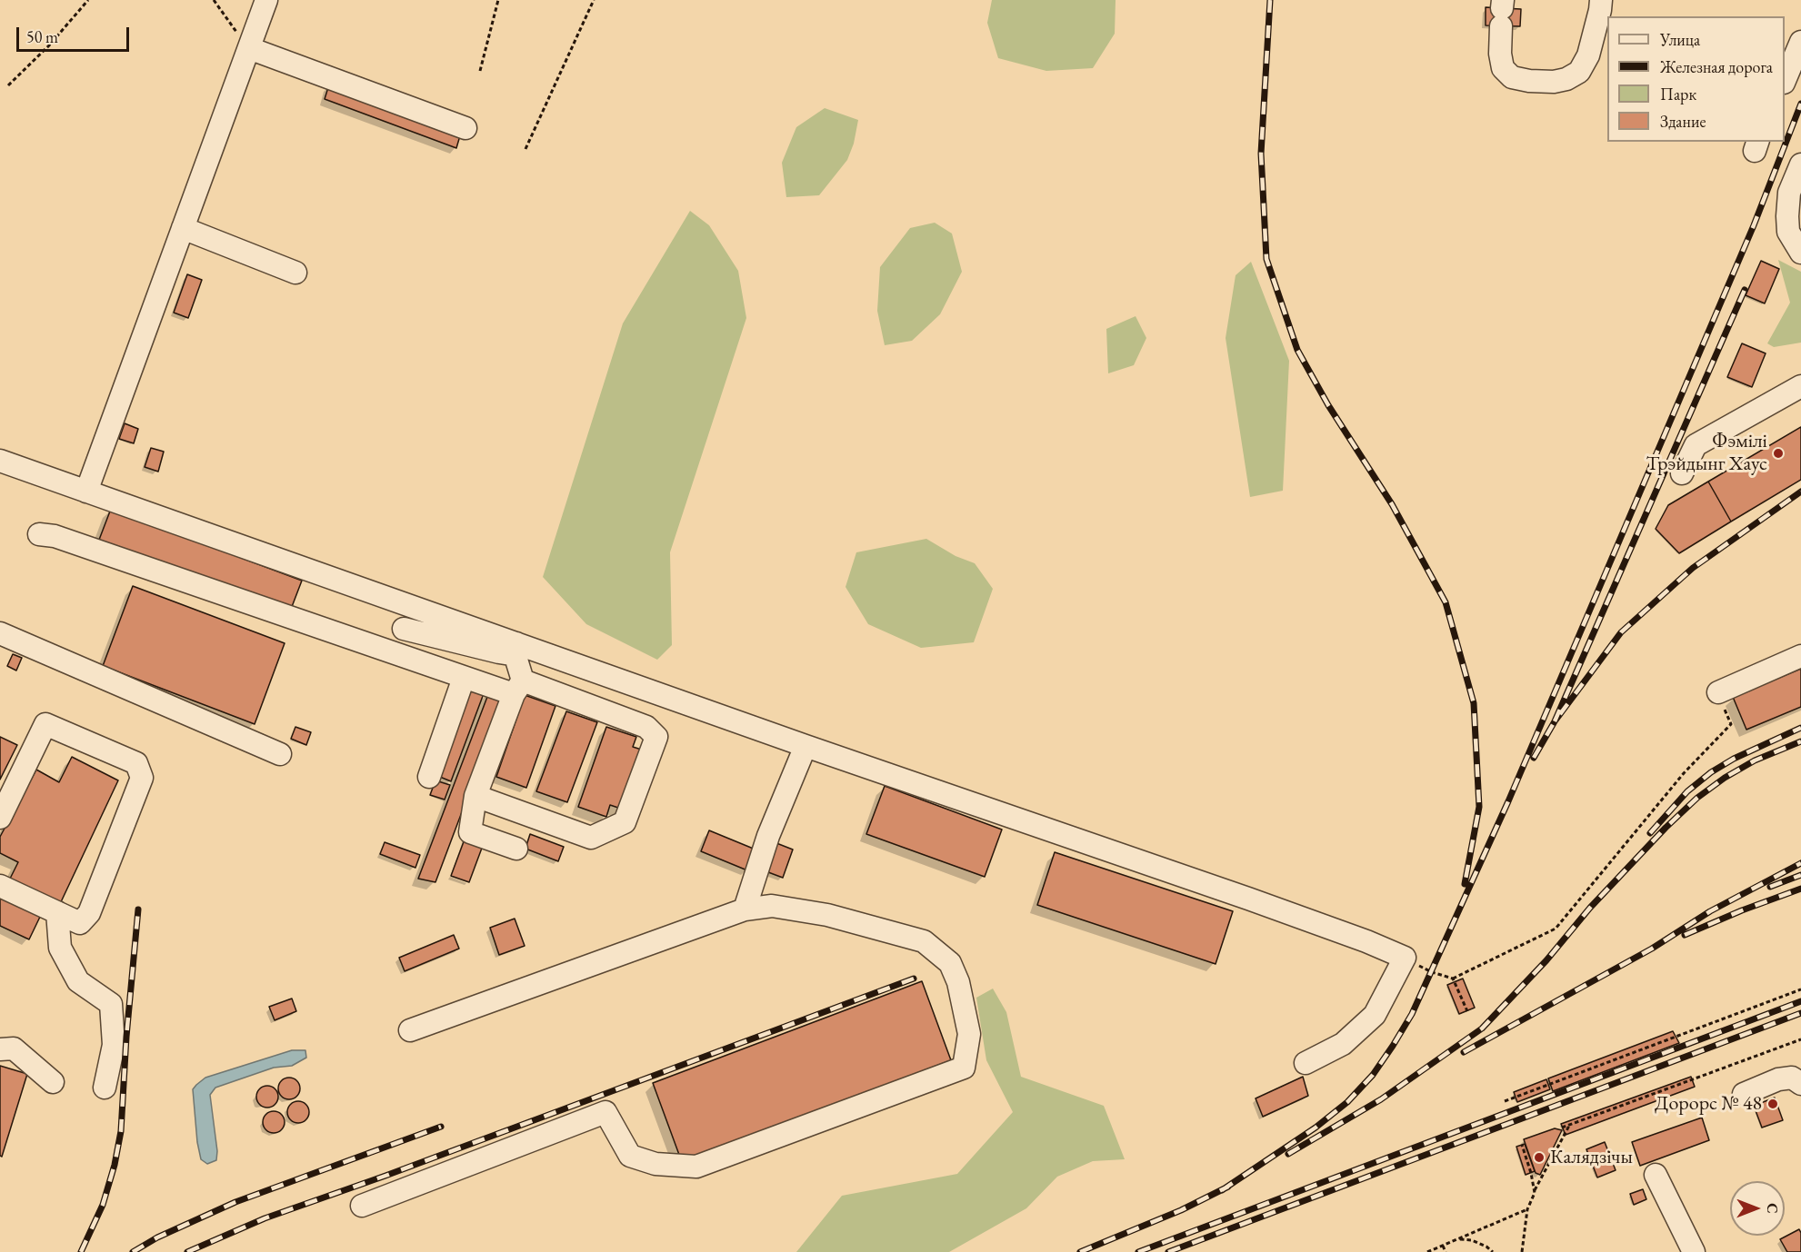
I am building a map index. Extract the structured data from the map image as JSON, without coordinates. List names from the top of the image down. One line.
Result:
{"places":["Фэмілі Трэйдынг Хаус","Дорорс № 48","Калядзічы"],"legend":["Улица","Железная дорога","Парк","Здание"],"scale_bar":"50 m","north":"right"}
